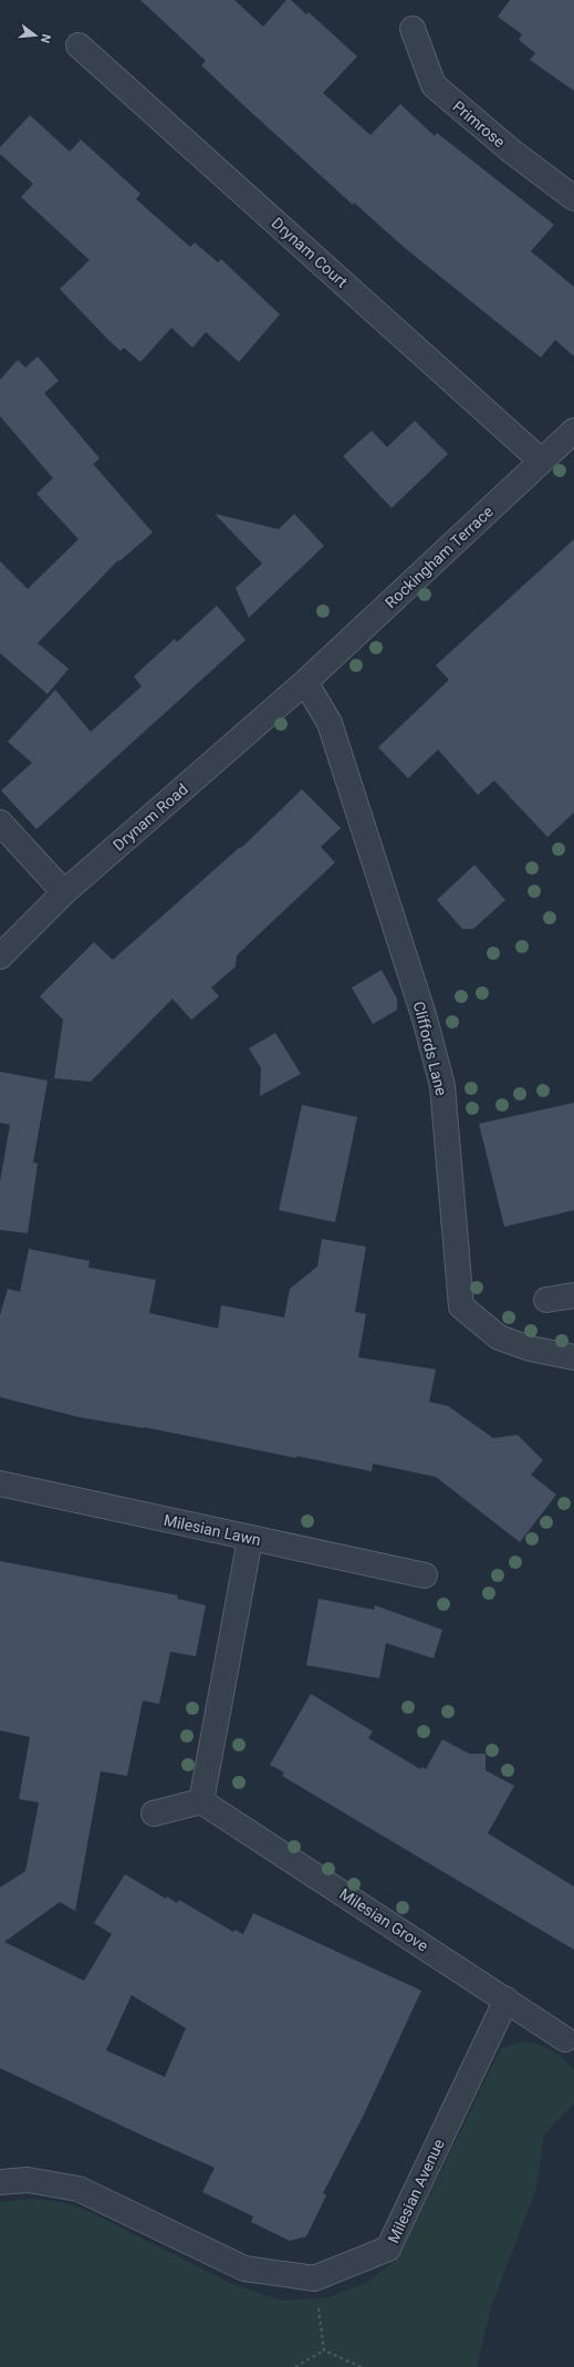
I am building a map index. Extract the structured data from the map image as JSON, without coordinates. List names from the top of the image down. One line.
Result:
{"streets":{"street":["Primrose","Drynam Court","Rockingham Terrace","Drynam Road","Cliffords Lane","Milesian Lawn","Milesian Grove","Milesian Avenue"]},"crossings":[["Drynam Court","Rockingham Terrace"],["Rockingham Terrace","Drynam Road"],["Rockingham Terrace","Cliffords Lane"],["Drynam Road","Cliffords Lane"],["Milesian Grove","Milesian Avenue"]],"north":"right"}
